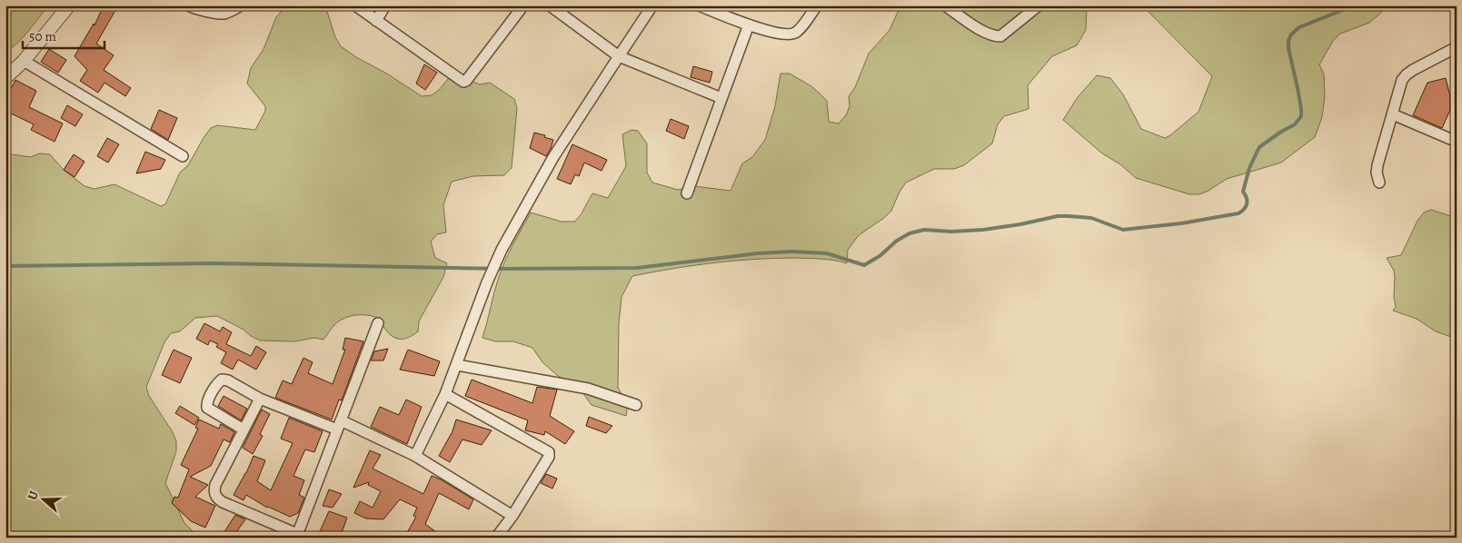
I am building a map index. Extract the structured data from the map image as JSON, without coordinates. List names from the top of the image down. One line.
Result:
{"scale_bar":"50 m","north":"left"}
